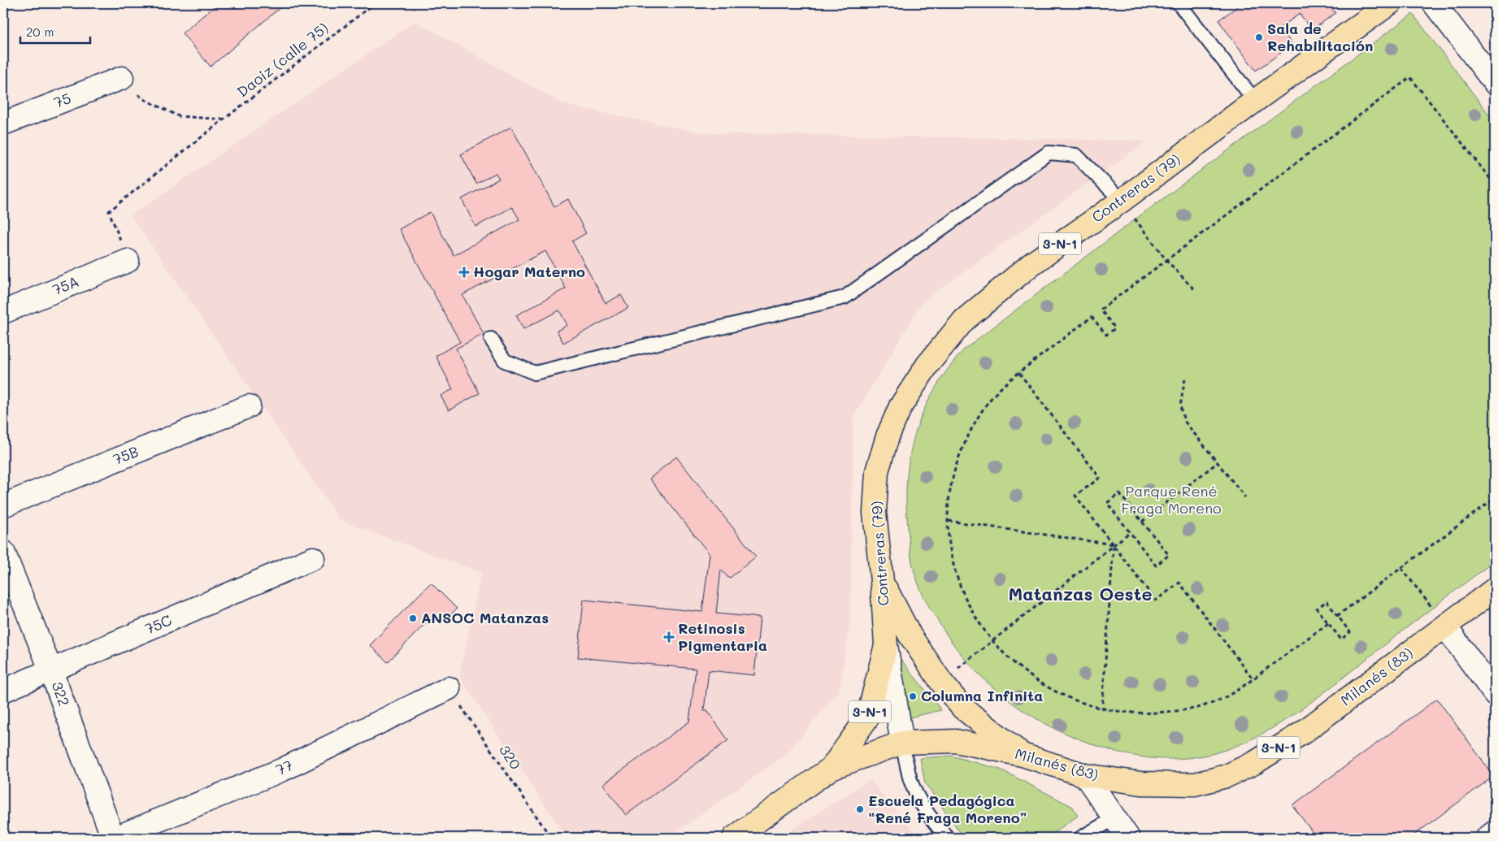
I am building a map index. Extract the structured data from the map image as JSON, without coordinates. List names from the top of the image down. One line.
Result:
{"streets":{"main road":["Contreras (79)","3-N-1","Milanés (83)"],"street":["75","75A","75B","75C","322","77"],"path":["Daoiz (calle 75)","320"]},"crossings":[["Daoiz (calle 75)","75A"],["Contreras (79)","3-N-1"],["Contreras (79)","Milanés (83)"],["3-N-1","Milanés (83)"],["75C","322"],["322","77"],["320","77"]],"districts":["Matanzas Oeste"],"parks":["Parque René Fraga Moreno"],"places":{"other":["Sala de Rehabilitación","ANSOC Matanzas","Columna Infinita","Escuela Pedagógica “René Fraga Moreno”"],"health":["Hogar Materno","Retinosis Pigmentaria"]},"scale_bar":"20 m"}
